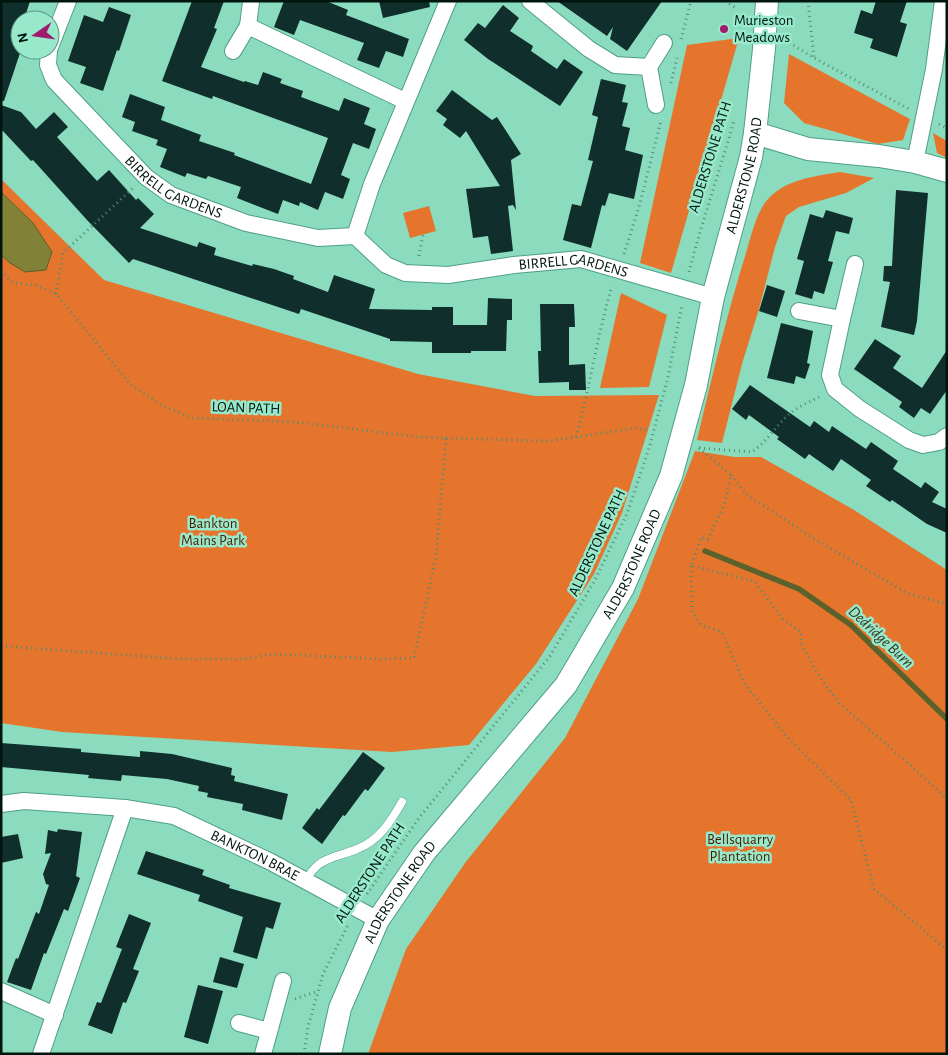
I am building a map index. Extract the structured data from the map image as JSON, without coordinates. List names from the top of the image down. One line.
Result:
{"streets":{"street":["ALDERSTONE ROAD","BIRRELL GARDENS","BANKTON BRAE"],"path":["ALDERSTONE PATH","LOAN PATH"]},"crossings":[["ALDERSTONE PATH","BIRRELL GARDENS"],["ALDERSTONE PATH","BANKTON BRAE"],["ALDERSTONE ROAD","BIRRELL GARDENS"],["ALDERSTONE ROAD","BANKTON BRAE"]],"water":["Dedridge Burn"],"parks":["Bankton Mains Park","Bellsquarry Plantation"],"places":["Murieston Meadows"],"north":"left"}
